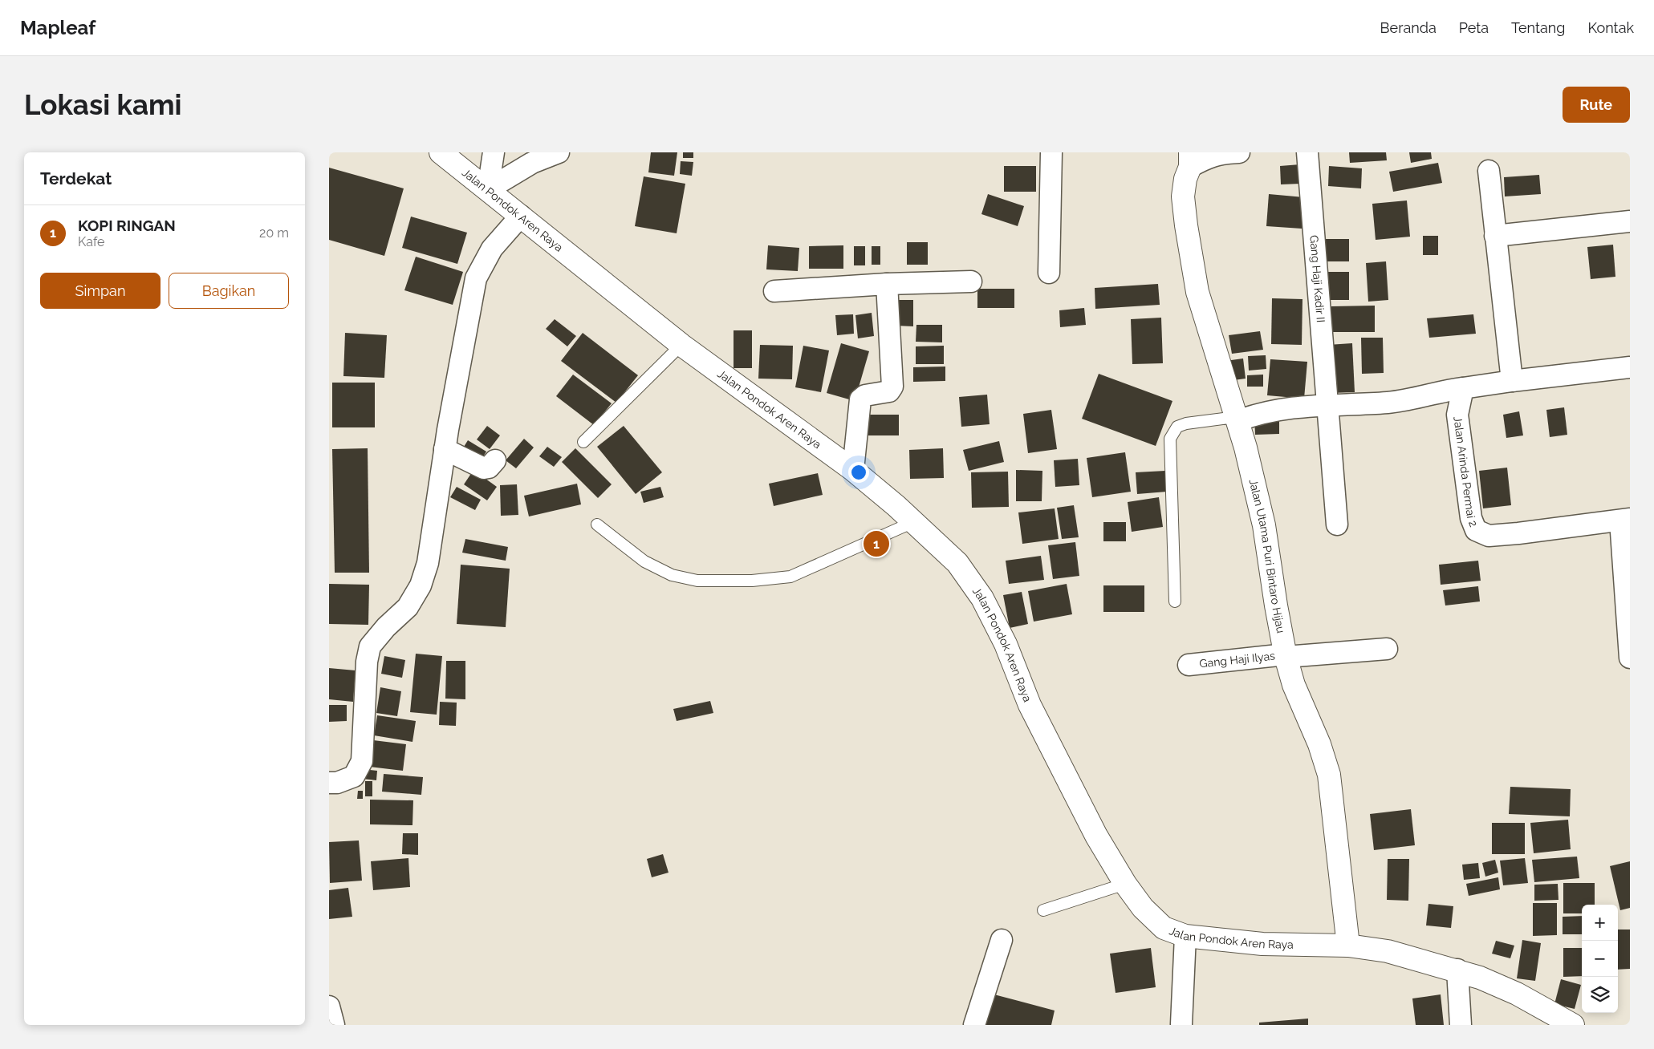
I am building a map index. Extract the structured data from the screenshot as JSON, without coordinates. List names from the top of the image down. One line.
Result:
{"streets":{"main road":["Jalan Pondok Aren Raya","Jalan Utama Puri Bintaro Hijau"],"street":["Gang Haji Kadir II","Jalan Arinda Permai 2","Gang Haji Ilyas"]},"crossings":[["Jalan Pondok Aren Raya","Jalan Utama Puri Bintaro Hijau"],["Jalan Utama Puri Bintaro Hijau","Gang Haji Ilyas"]],"page":{"header":"Mapleaf","nav":["Beranda","Peta","Tentang","Kontak"],"buttons":["Rute",["Simpan","Bagikan"]],"title":"Lokasi kami","heading":"Terdekat","list":[{"mark":"1","name":"KOPI RINGAN","note":"Kafe","value":"20 m"}],"pins":"1","map_buttons":["+","−"]}}
